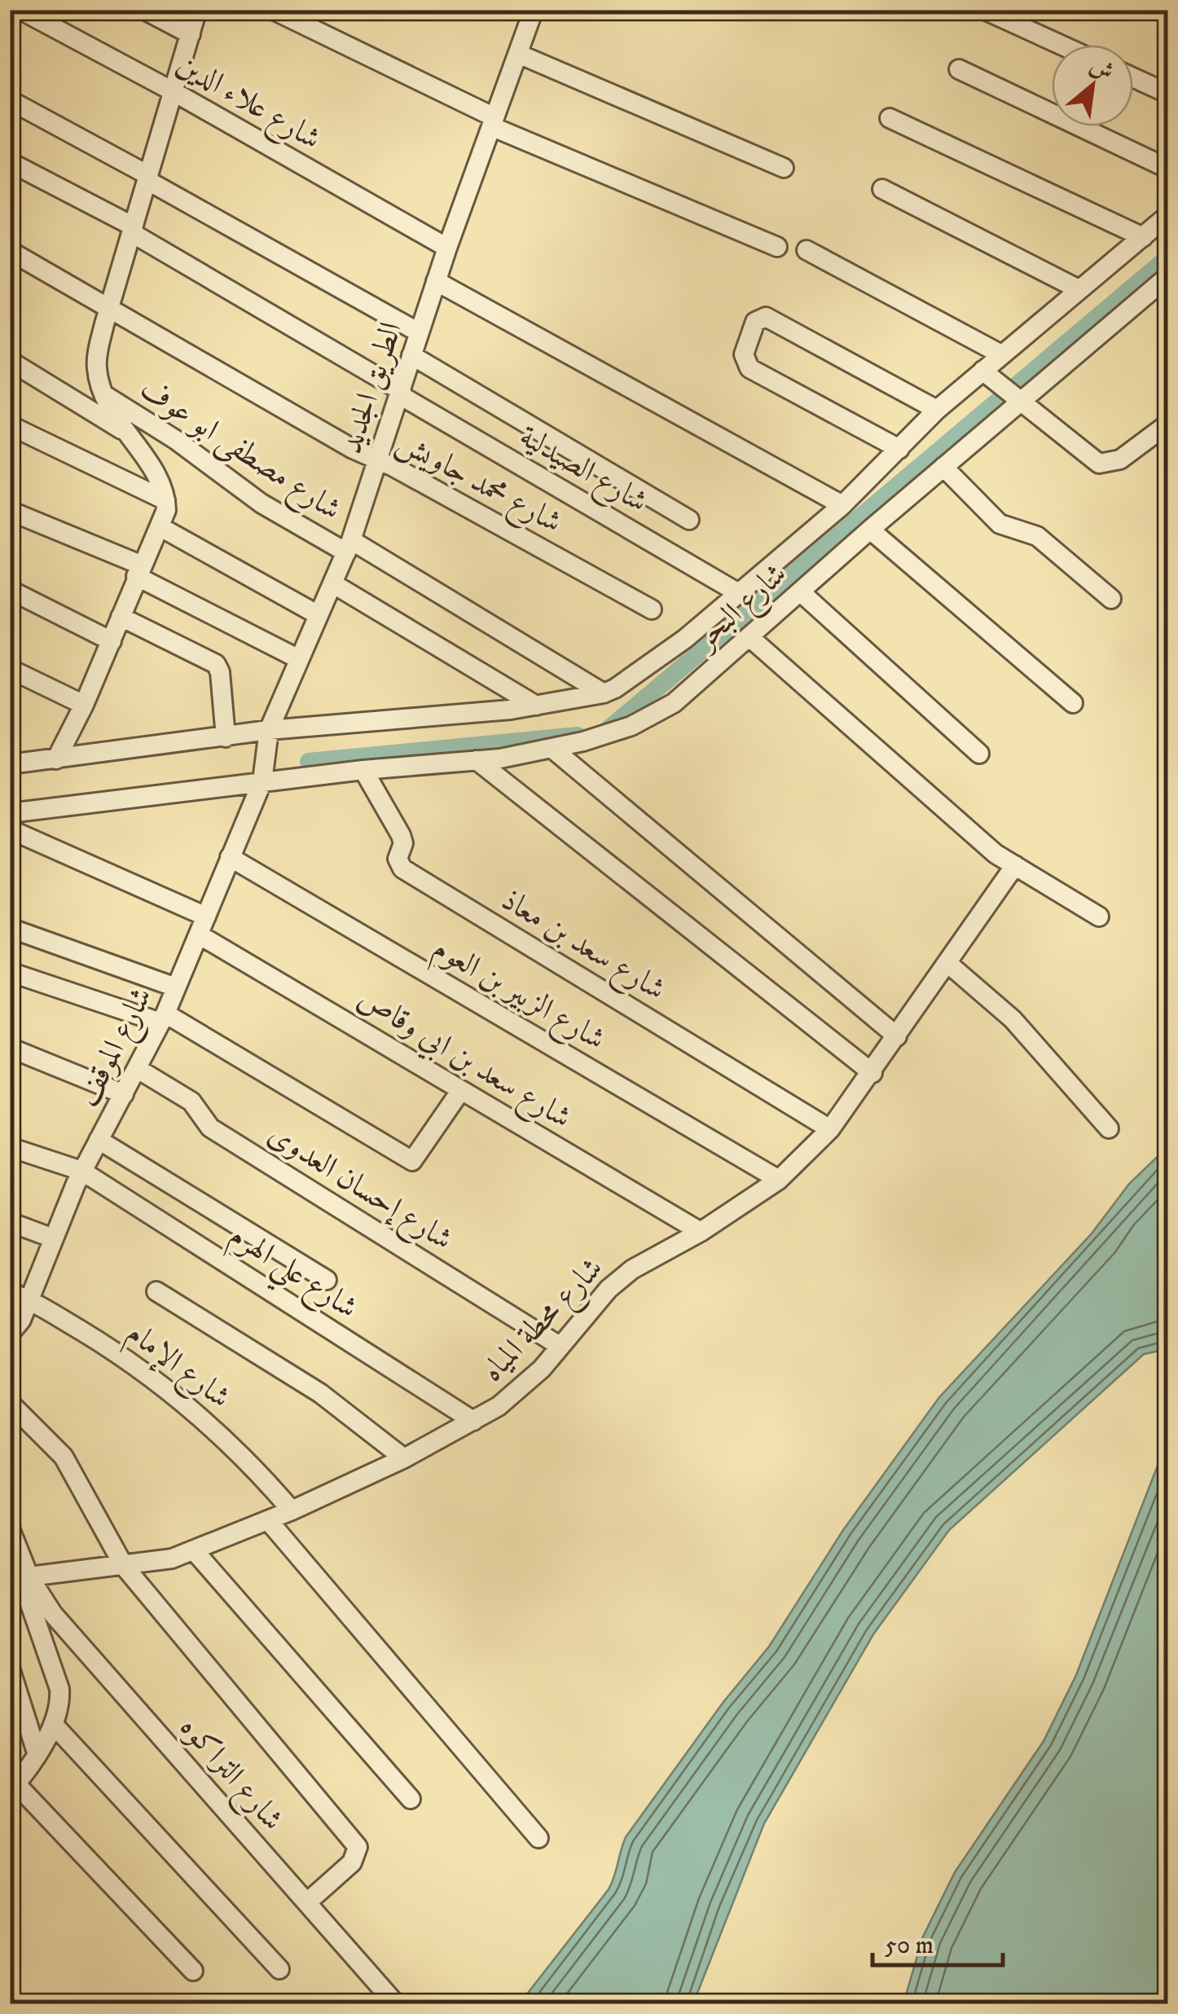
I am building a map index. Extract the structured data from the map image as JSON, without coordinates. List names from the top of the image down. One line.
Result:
{"streets":{"street":["شارع علاء الدين","الطريق الجديد","شارع مصطفى ابو عوف","شارع الصيدلية","شارع محمد جاويش","شارع البحر","شارع سعد بن معاذ","شارع الزبير بن العوم","شارع الموقف","شارع سعد بن ابي وقاص","شارع إحسان العدوى","شارع علي الهرم","شارع محطة المياه","شارع الإمام","شارع التراكوه"]},"crossings":[["شارع علاء الدين","الطريق الجديد"],["الطريق الجديد","شارع مصطفى ابو عوف"],["الطريق الجديد","شارع الصيدلية"],["الطريق الجديد","شارع محمد جاويش"],["الطريق الجديد","شارع البحر"],["الطريق الجديد","شارع الموقف"],["شارع البحر","شارع سعد بن معاذ"],["شارع البحر","شارع الموقف"],["شارع سعد بن معاذ","شارع محطة المياه"],["شارع الزبير بن العوم","شارع الموقف"],["شارع الزبير بن العوم","شارع محطة المياه"],["شارع الموقف","شارع سعد بن ابي وقاص"],["شارع الموقف","شارع إحسان العدوى"],["شارع الموقف","شارع علي الهرم"],["شارع الموقف","شارع الإمام"],["شارع سعد بن ابي وقاص","شارع محطة المياه"],["شارع إحسان العدوى","شارع محطة المياه"],["شارع علي الهرم","شارع محطة المياه"],["شارع محطة المياه","شارع الإمام"],["شارع محطة المياه","شارع التراكوه"]],"scale_bar":"50 m","north":"top right"}
